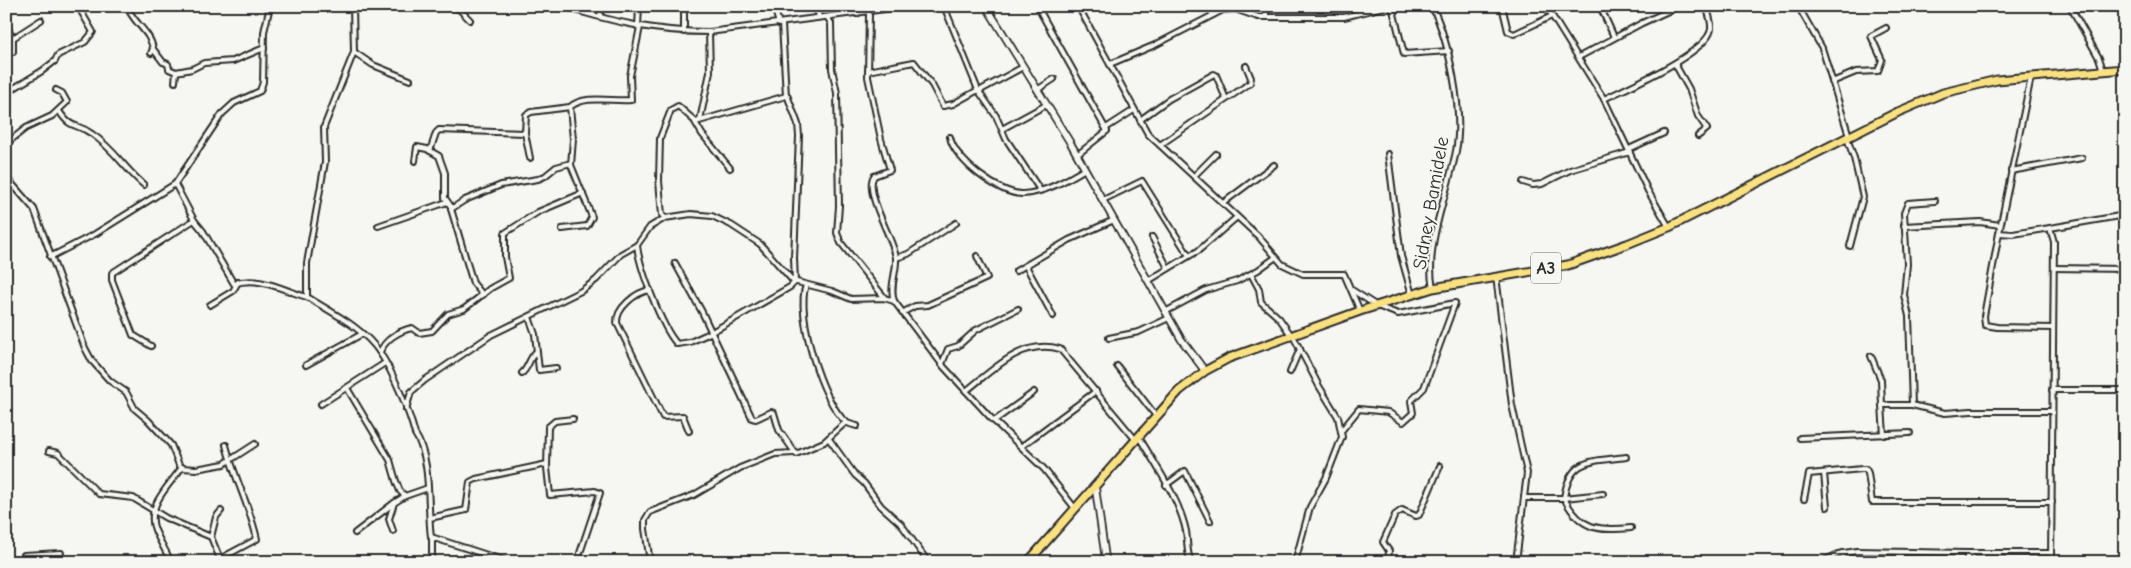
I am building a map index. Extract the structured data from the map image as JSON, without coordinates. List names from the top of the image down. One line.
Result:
{"streets":{"highway":["A3"],"street":["Sidney Bamidele"]},"crossings":[["Sidney Bamidele","A3"]]}
